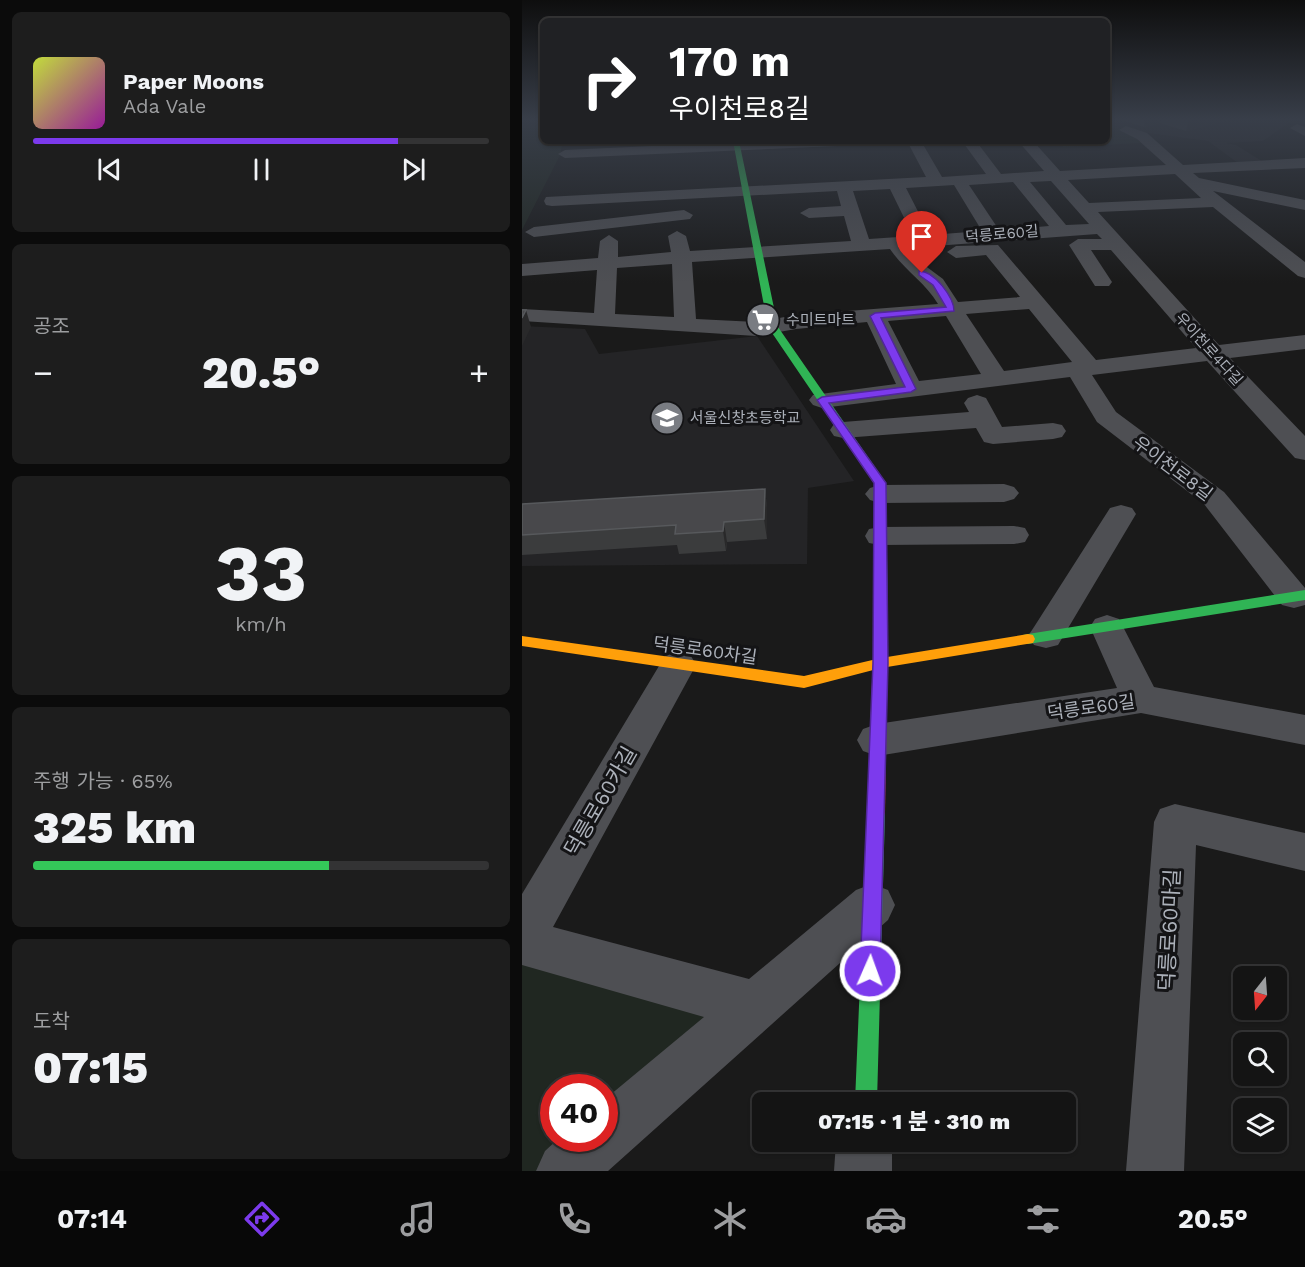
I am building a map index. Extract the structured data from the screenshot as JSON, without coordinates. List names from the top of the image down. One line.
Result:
{"streets":{"street":["덕릉로60길","우이천로4다길","우이천로8길","덕릉로60차길","덕릉로60카길","덕릉로60마길"]},"crossings":[["덕릉로60길","우이천로4다길"],["덕릉로60길","우이천로8길"],["우이천로8길","덕릉로60차길"],["덕릉로60차길","덕릉로60카길"]],"places":{"supermarket":["수미트마트"],"school or university":["서울신창초등학교"]},"north":"bottom","page":{"turn":["170 m","우이천로8길"],"song":["Paper Moons","Ada Vale"],"tile":["공조",["33","km/h"],["주행 가능 · 65%","325 km"],["도착","07:15"]],"heat":["−","20.5°","+"],"limit":"40","trip":"07:15 · 1 분 · 310 m","tabs":["07:14","20.5°"]}}
